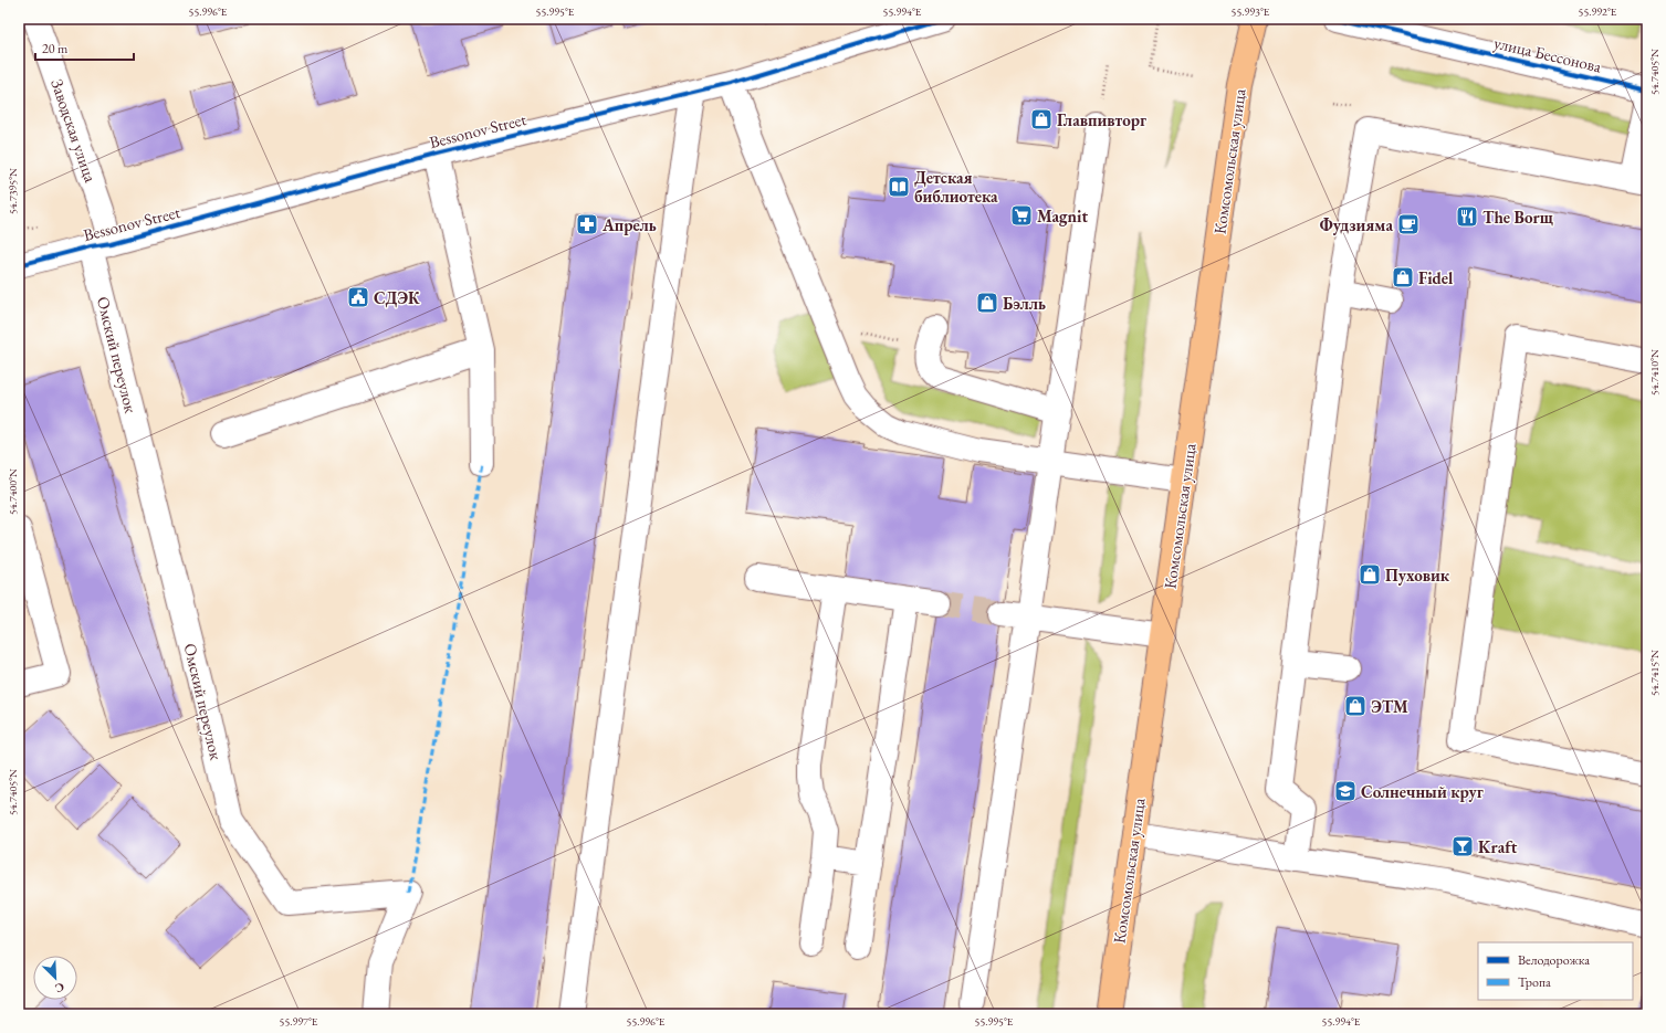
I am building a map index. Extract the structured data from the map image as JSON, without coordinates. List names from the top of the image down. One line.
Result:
{"streets":{"main road":["Комсомольская улица"],"street":["улица Бессонова","Заводская улица","Bessonov Street","Омский переулок"]},"crossings":[["Заводская улица","Bessonov Street"],["Заводская улица","Омский переулок"],["Bessonov Street","Омский переулок"]],"places":{"shop":["Главпивторг","Fidel","Бэлль","Пуховик","ЭТМ"],"library":["Детская библиотека"],"supermarket":["Magnit"],"restaurant":["The Borщ"],"pharmacy":["Апрель"],"cafe":["Фудзияма"],"public building":["СДЭК"],"school or university":["Солнечный круг"],"bar":["Kraft"]},"legend":["Велодорожка","Тропа"],"scale_bar":"20 m","north":"bottom right","coordinates":["55.996°E","55.995°E","55.994°E","55.993°E","55.992°E","54.7405°N","54.7395°N","54.7410°N","54.7400°N","54.7415°N","55.997°E"]}
